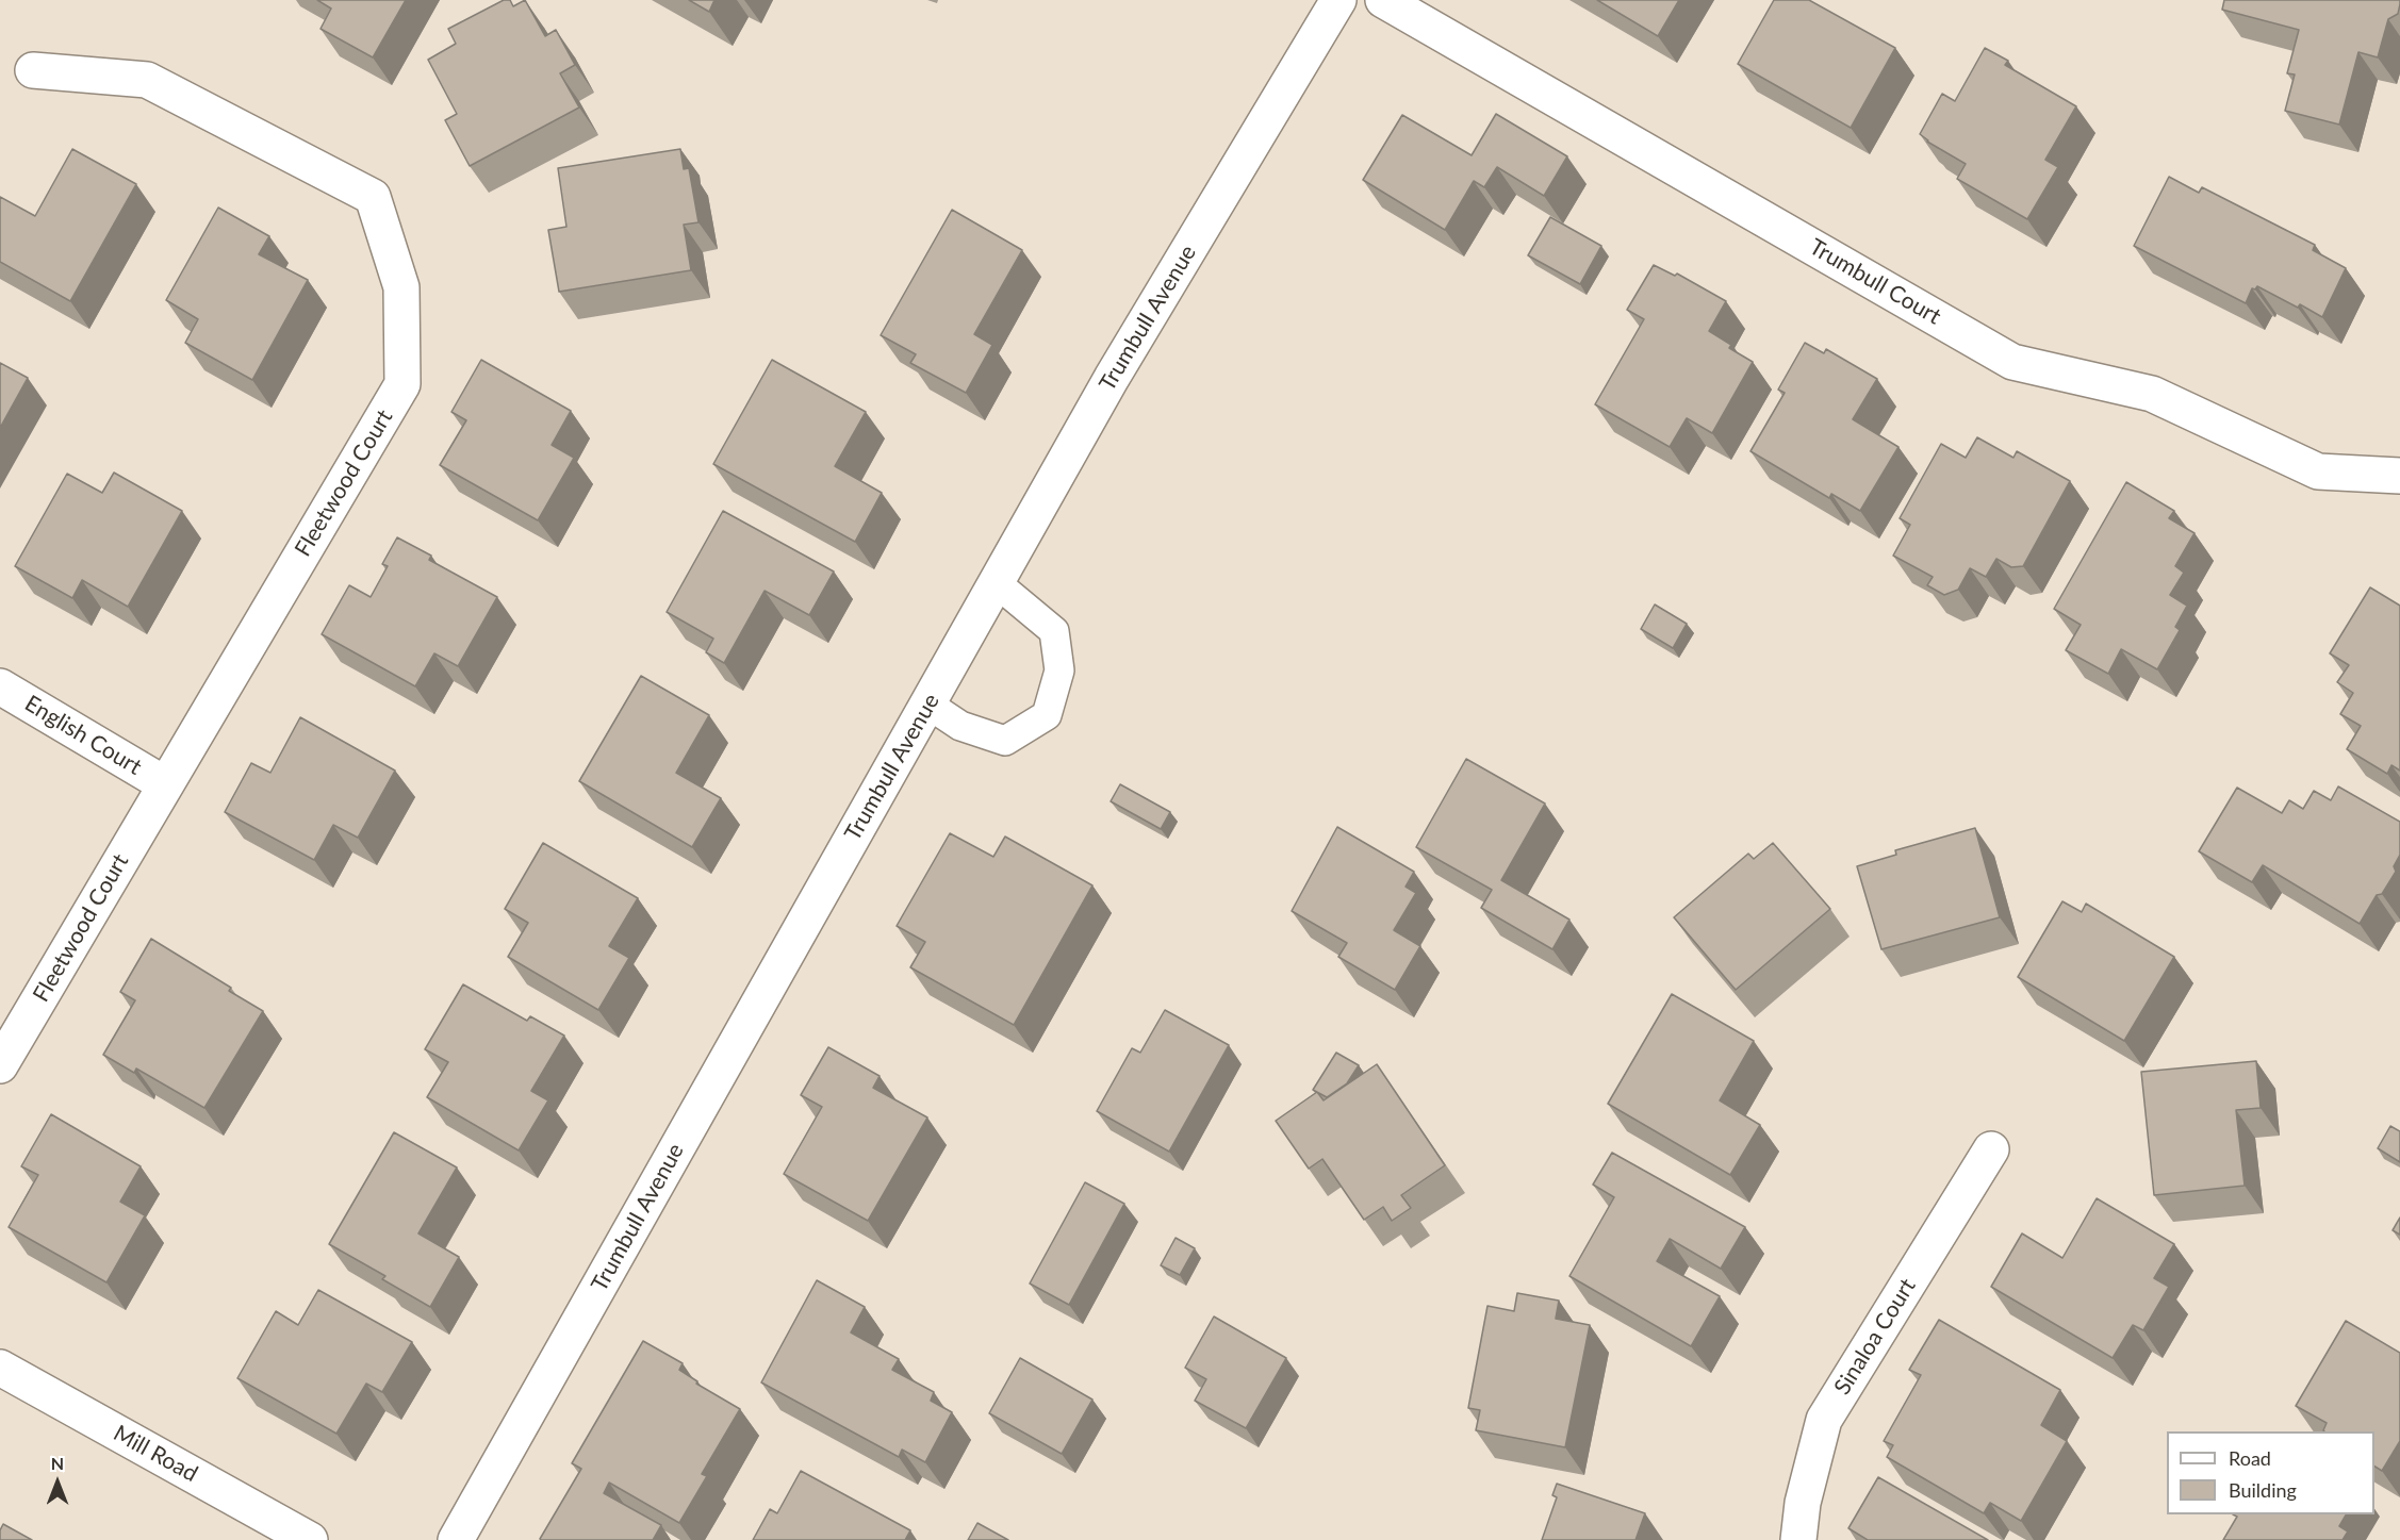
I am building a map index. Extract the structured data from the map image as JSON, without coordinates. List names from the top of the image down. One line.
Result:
{"streets":{"street":["Trumbull Court","Trumbull Avenue","Fleetwood Court","English Court","Sinaloa Court","Mill Road"]},"crossings":[["Fleetwood Court","English Court"]],"legend":["Road","Building"],"north":"top"}
